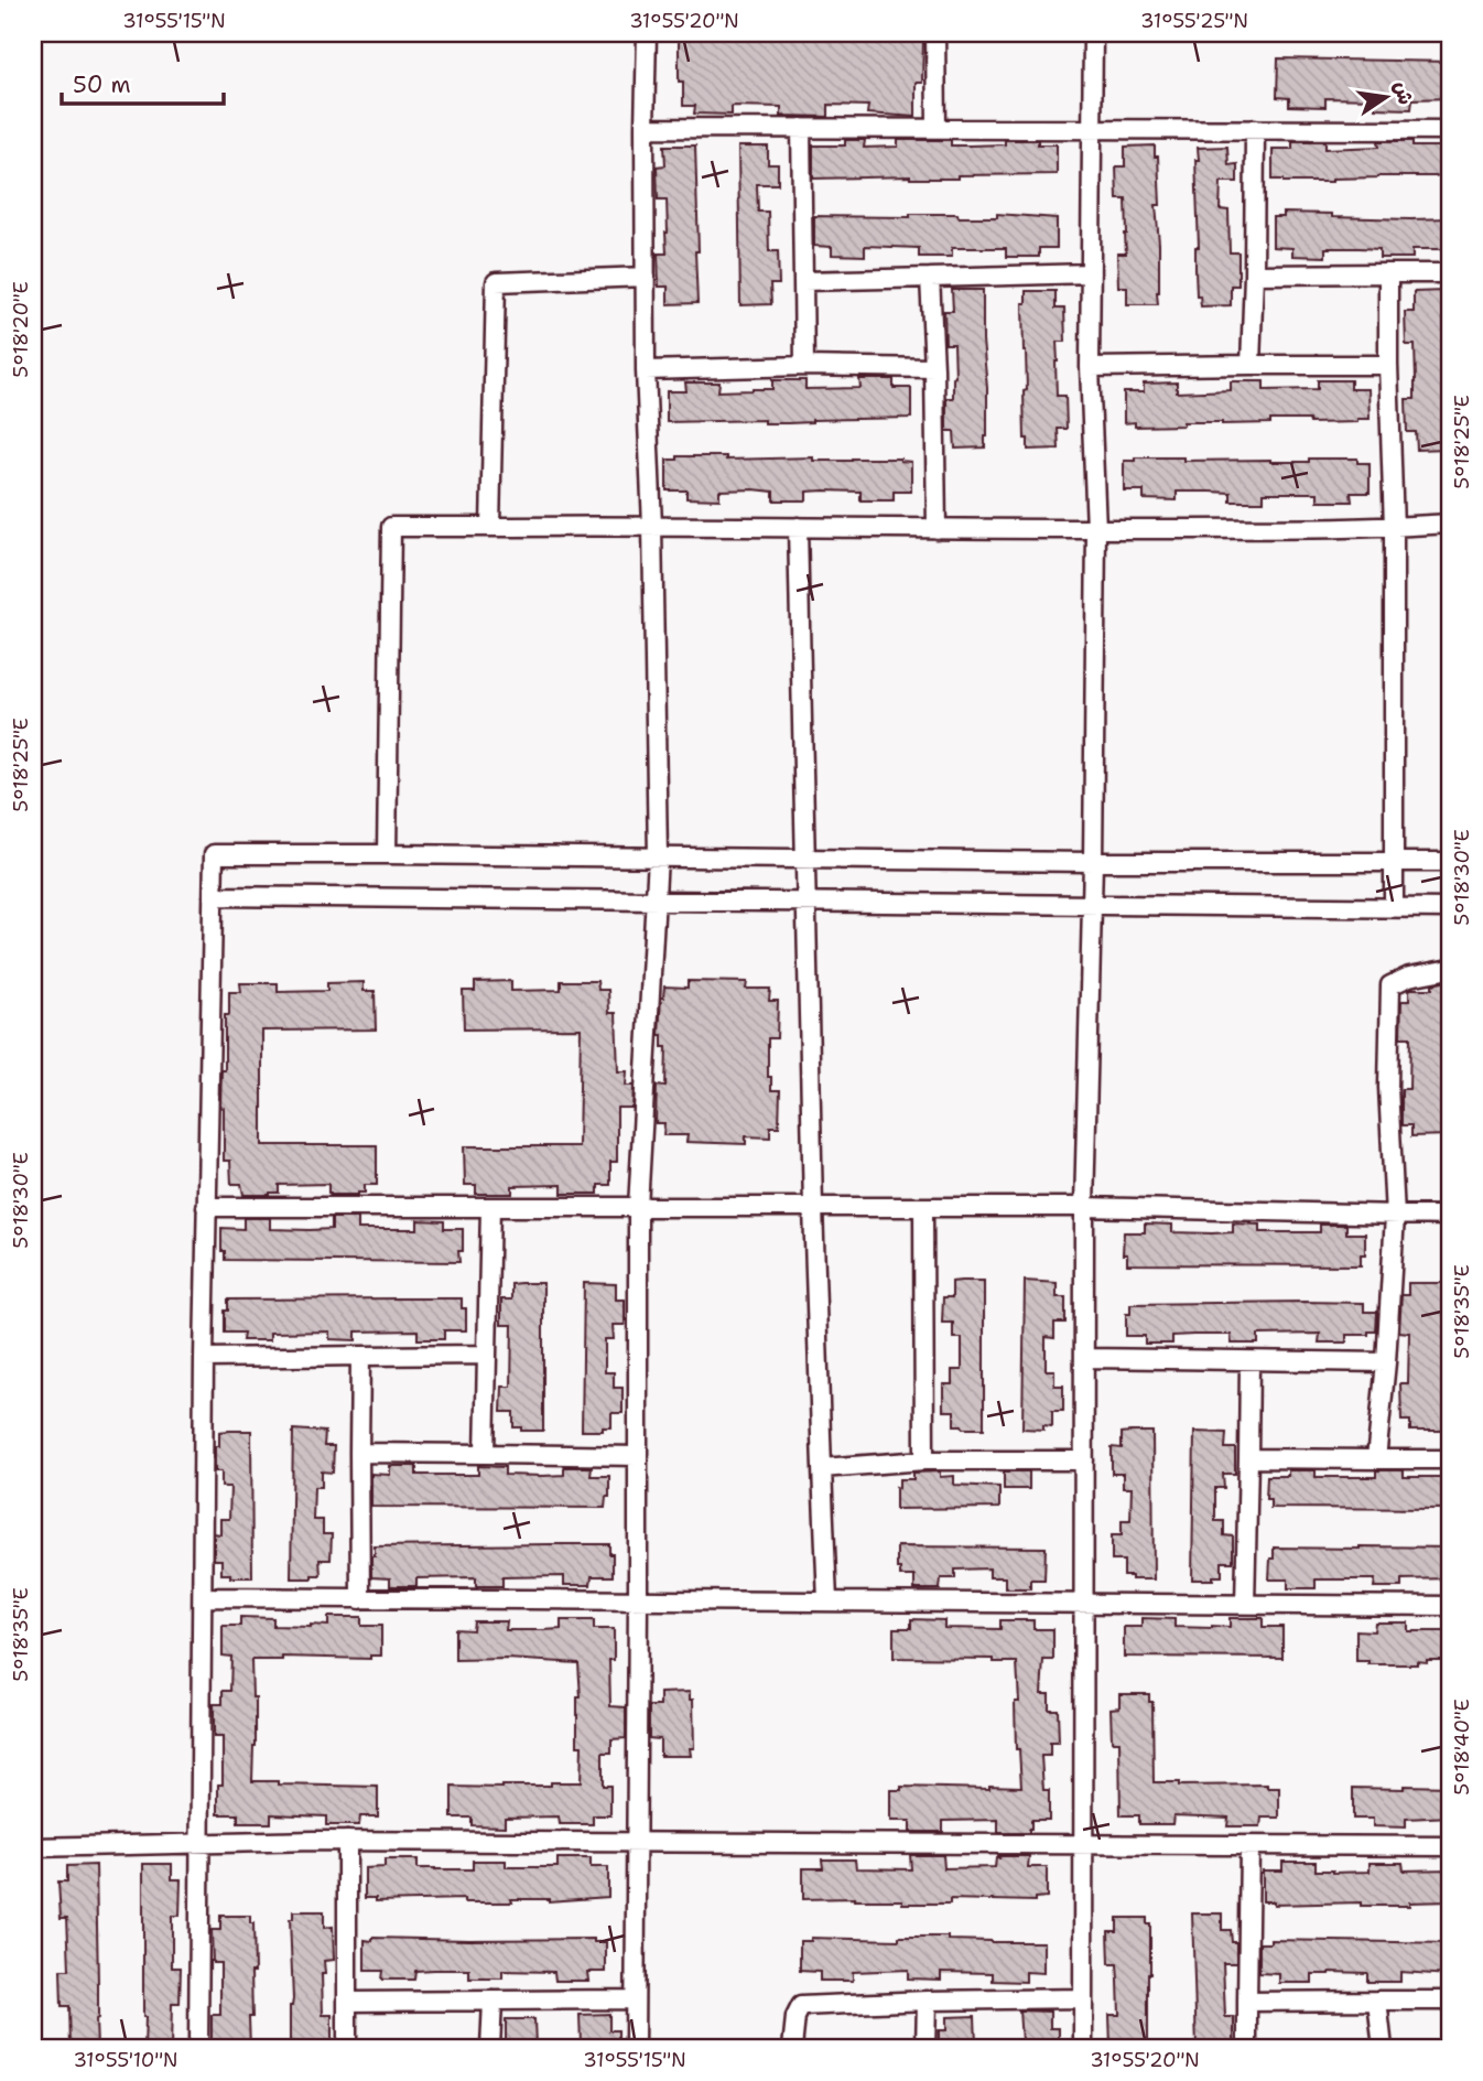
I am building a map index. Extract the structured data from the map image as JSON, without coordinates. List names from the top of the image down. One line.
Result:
{"scale_bar":"50 m","north":"right","coordinates":["31°55'15\"N","31°55'20\"N","31°55'25\"N","5°18'20\"E","5°18'25\"E","5°18'30\"E","5°18'35\"E","5°18'40\"E","31°55'10\"N"]}
